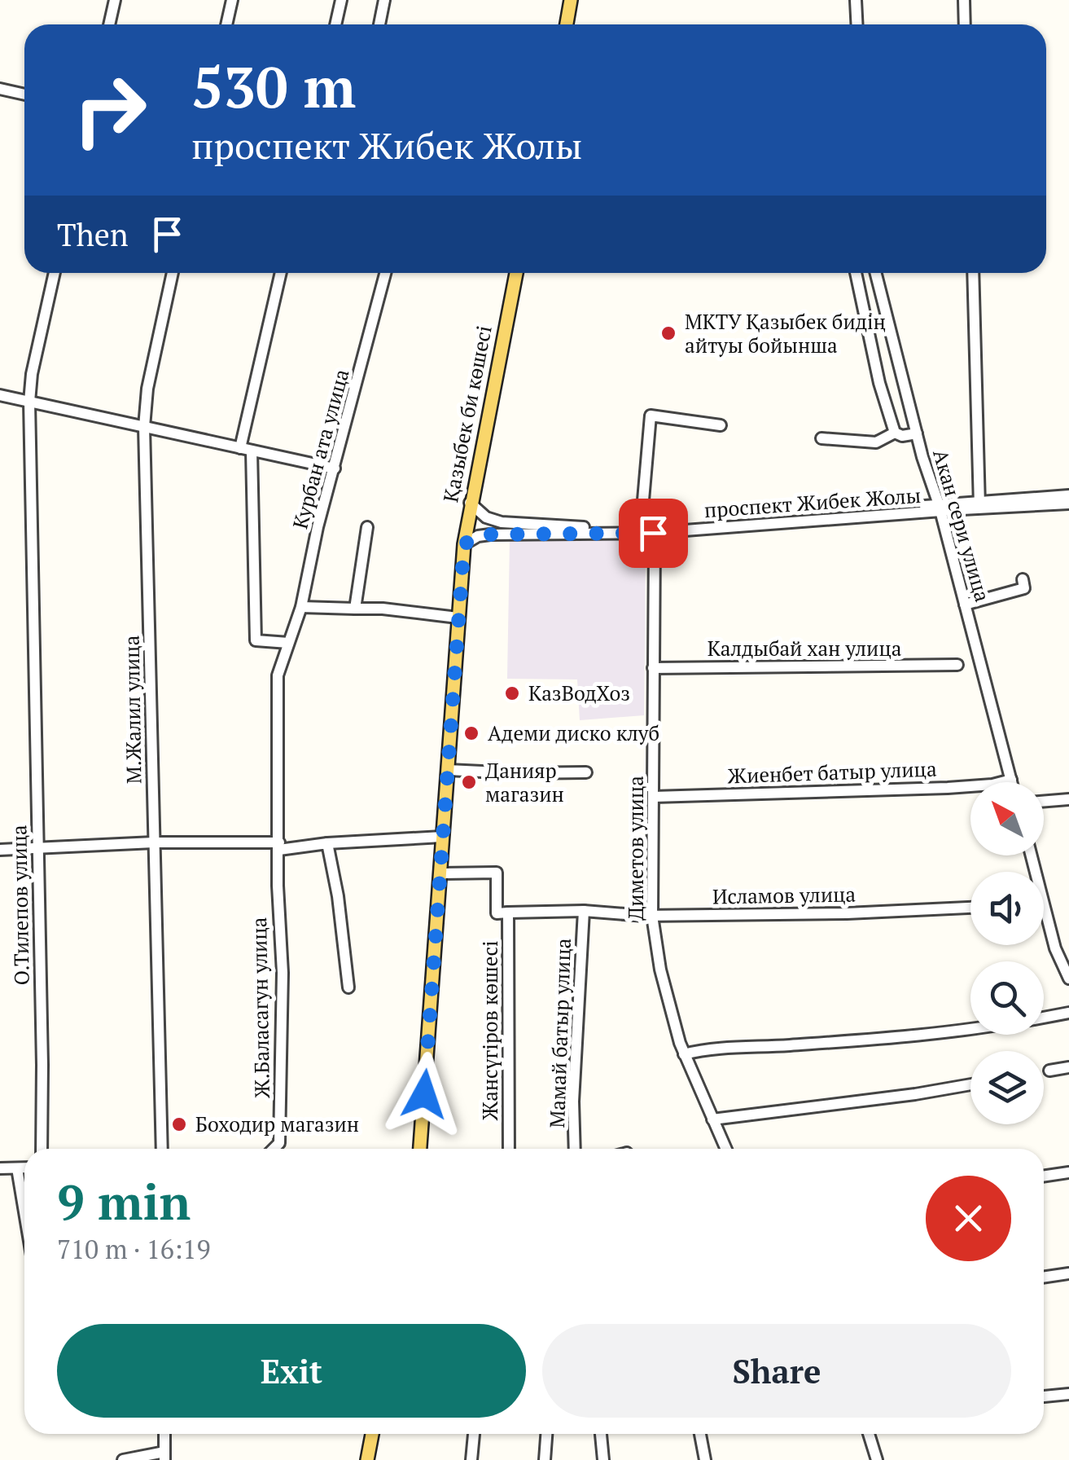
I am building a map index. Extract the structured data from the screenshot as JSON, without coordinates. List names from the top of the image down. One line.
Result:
{"streets":{"main road":["Қазыбек би көшесі"],"street":["Курбан ата улица","проспект Жибек Жолы","Акан сери улица","Калдыбай хан улица","М.Жалил улица","Жиенбет батыр улица","Диметов улица","Исламов улица","О.Тилепов улица","Ж.Баласагун улица","Жансүгіров көшесі","Мамай батыр улица"]},"crossings":[["Қазыбек би көшесі","проспект Жибек Жолы"],["Қазыбек би көшесі","Жансүгіров көшесі"],["Курбан ата улица","Ж.Баласагун улица"],["проспект Жибек Жолы","Акан сери улица"],["проспект Жибек Жолы","Диметов улица"],["Акан сери улица","Жиенбет батыр улица"],["Калдыбай хан улица","Диметов улица"],["Жиенбет батыр улица","Диметов улица"],["Диметов улица","Исламов улица"],["Исламов улица","Жансүгіров көшесі"],["Исламов улица","Мамай батыр улица"]],"places":["МКТУ Қазыбек бидің айтуы бойынша","КазВодХоз","Адеми диско клуб","Данияр магазин","Боходир магазин"],"north":"top left","page":{"turn":["530 m","проспект Жибек Жолы"],"then":"Then","heading":["9 min","710 m · 16:19"],"buttons":["Exit","Share"]}}
